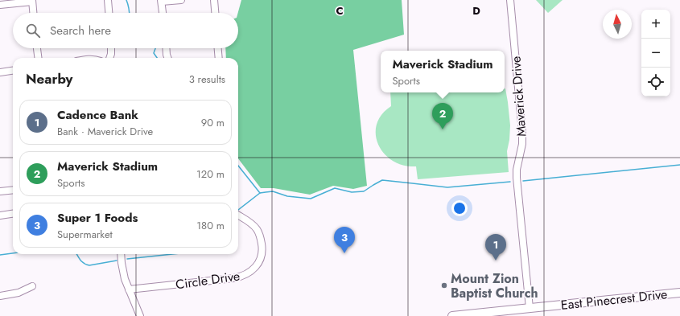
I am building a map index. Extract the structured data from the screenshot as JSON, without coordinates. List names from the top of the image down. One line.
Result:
{"streets":{"main road":["East Pinecrest Drive"],"street":["Maverick Drive","Circle Drive"]},"crossings":[["Maverick Drive","East Pinecrest Drive"]],"places":["Mount Zion Baptist Church"],"north":"top","page":{"map_buttons":["+","−"],"search":"Search here","popup":["Maverick Stadium","Sports"],"heading":["Nearby","3 results"],"list":[{"mark":"1","name":"Cadence Bank","note":"Bank · Maverick Drive","value":"90 m"},{"mark":"2","name":"Maverick Stadium","note":"Sports","value":"120 m"},{"mark":"3","name":"Super 1 Foods","note":"Supermarket","value":"180 m"}],"pins":["2","3","1"]},"grid":{"columns":["C","D"]}}
